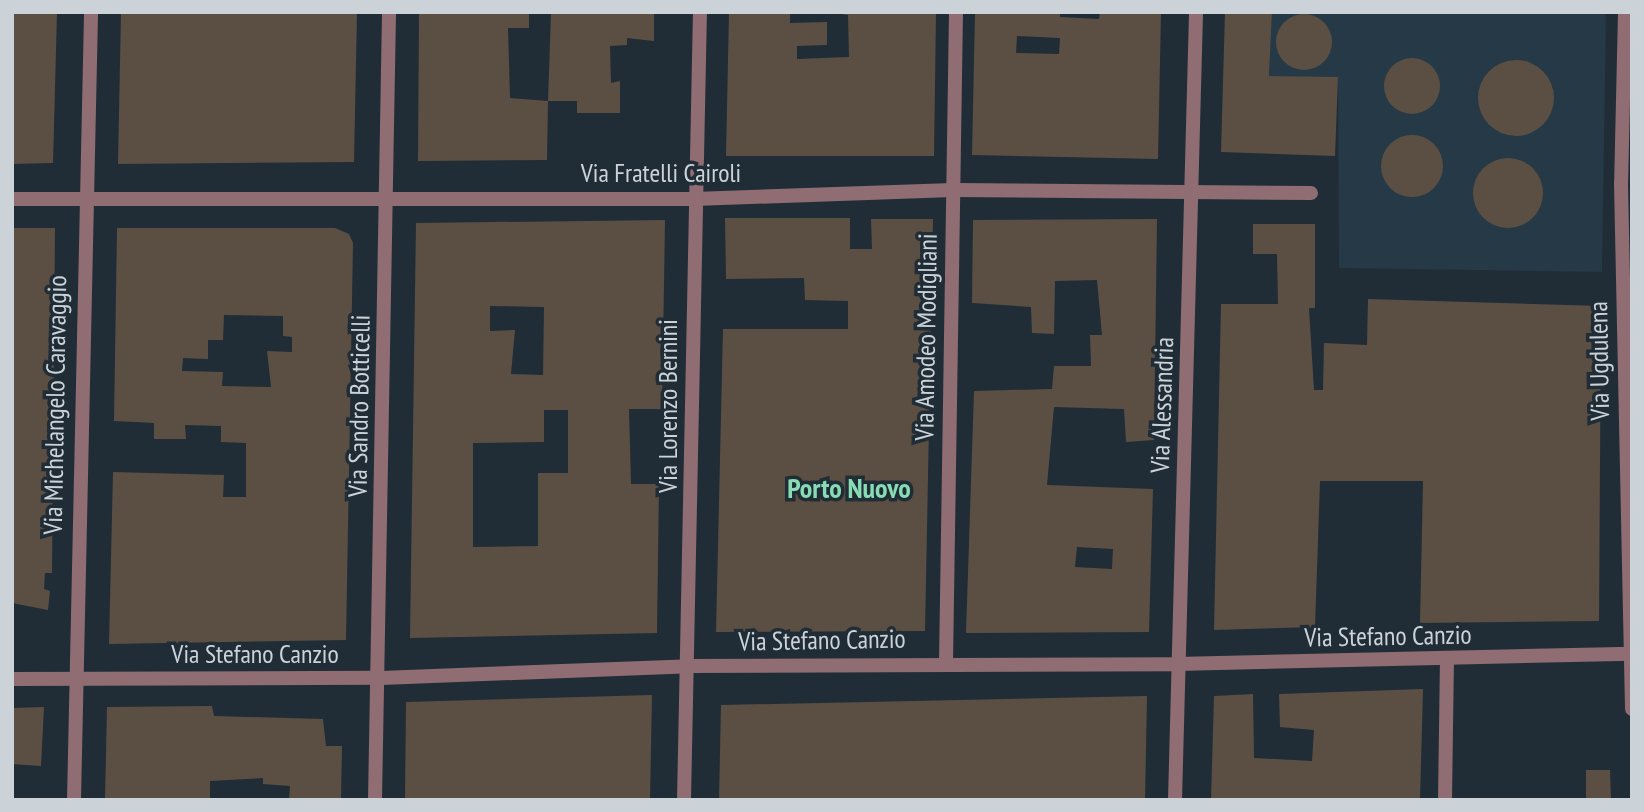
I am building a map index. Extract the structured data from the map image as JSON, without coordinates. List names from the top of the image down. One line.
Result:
{"streets":{"street":["Via Fratelli Cairoli","Via Amodeo Modigliani","Via Ugdulena","Via Michelangelo Caravaggio","Via Alessandria","Via Sandro Botticelli","Via Lorenzo Bernini","Via Stefano Canzio"]},"crossings":[["Via Fratelli Cairoli","Via Amodeo Modigliani"],["Via Fratelli Cairoli","Via Michelangelo Caravaggio"],["Via Fratelli Cairoli","Via Alessandria"],["Via Fratelli Cairoli","Via Sandro Botticelli"],["Via Fratelli Cairoli","Via Lorenzo Bernini"],["Via Amodeo Modigliani","Via Stefano Canzio"],["Via Ugdulena","Via Stefano Canzio"],["Via Michelangelo Caravaggio","Via Stefano Canzio"],["Via Alessandria","Via Stefano Canzio"],["Via Sandro Botticelli","Via Stefano Canzio"],["Via Lorenzo Bernini","Via Stefano Canzio"]],"districts":["Porto Nuovo"]}
